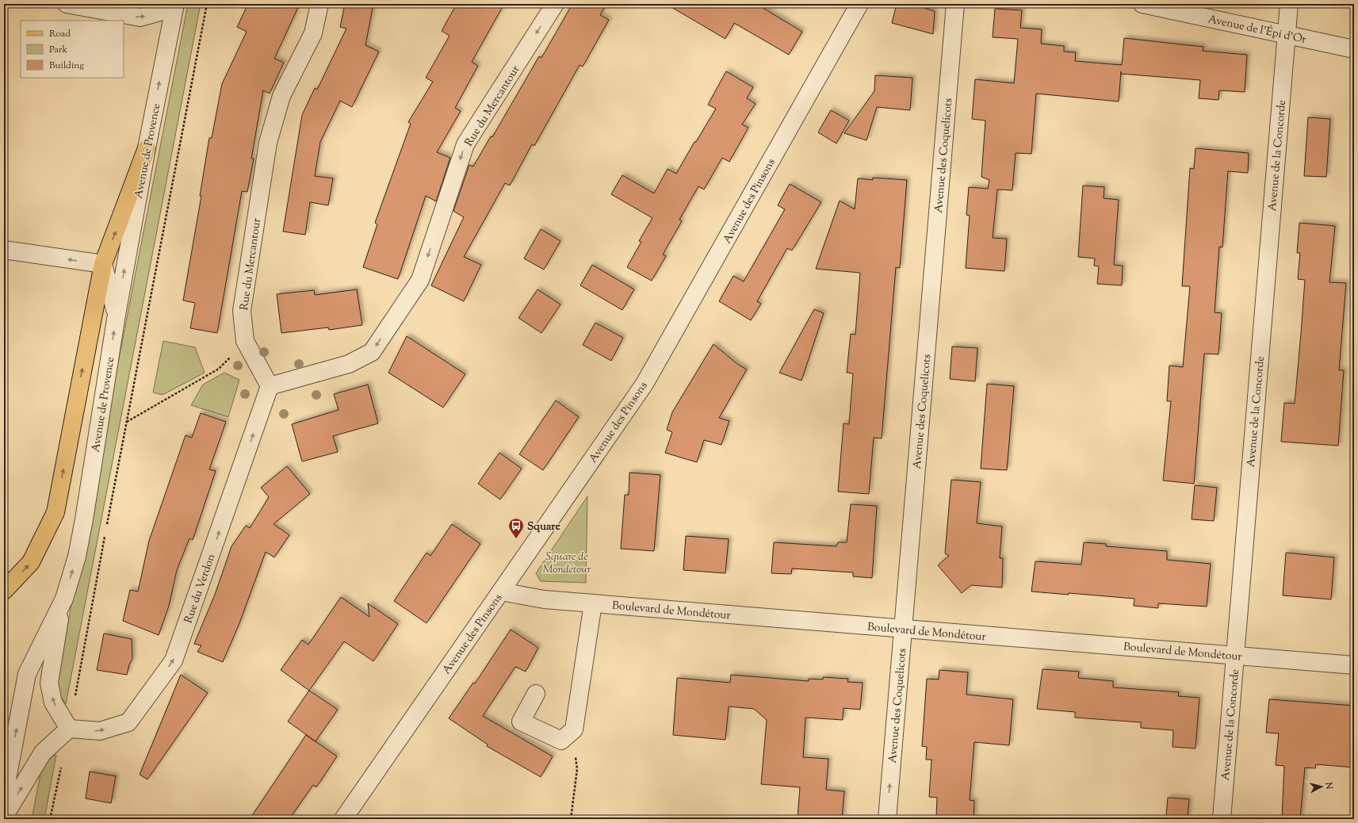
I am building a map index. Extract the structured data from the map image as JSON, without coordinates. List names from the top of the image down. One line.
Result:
{"streets":{"street":["Avenue de l'Épi d'Or","Rue du Mercantour","Avenue de Provence","Avenue des Coquelicots","Avenue de la Concorde","Avenue des Pinsons","Rue du Verdon","Boulevard de Mondétour"]},"crossings":[["Avenue de l'Épi d'Or","Avenue de la Concorde"],["Rue du Mercantour","Rue du Verdon"],["Avenue des Coquelicots","Boulevard de Mondétour"],["Avenue de la Concorde","Boulevard de Mondétour"],["Avenue des Pinsons","Boulevard de Mondétour"]],"one_way":["Rue du Mercantour","Avenue de Provence","Rue du Verdon"],"parks":["Square de Mondétour"],"places":{"bus stop":["Square"]},"legend":["Road","Park","Building"],"north":"right"}
